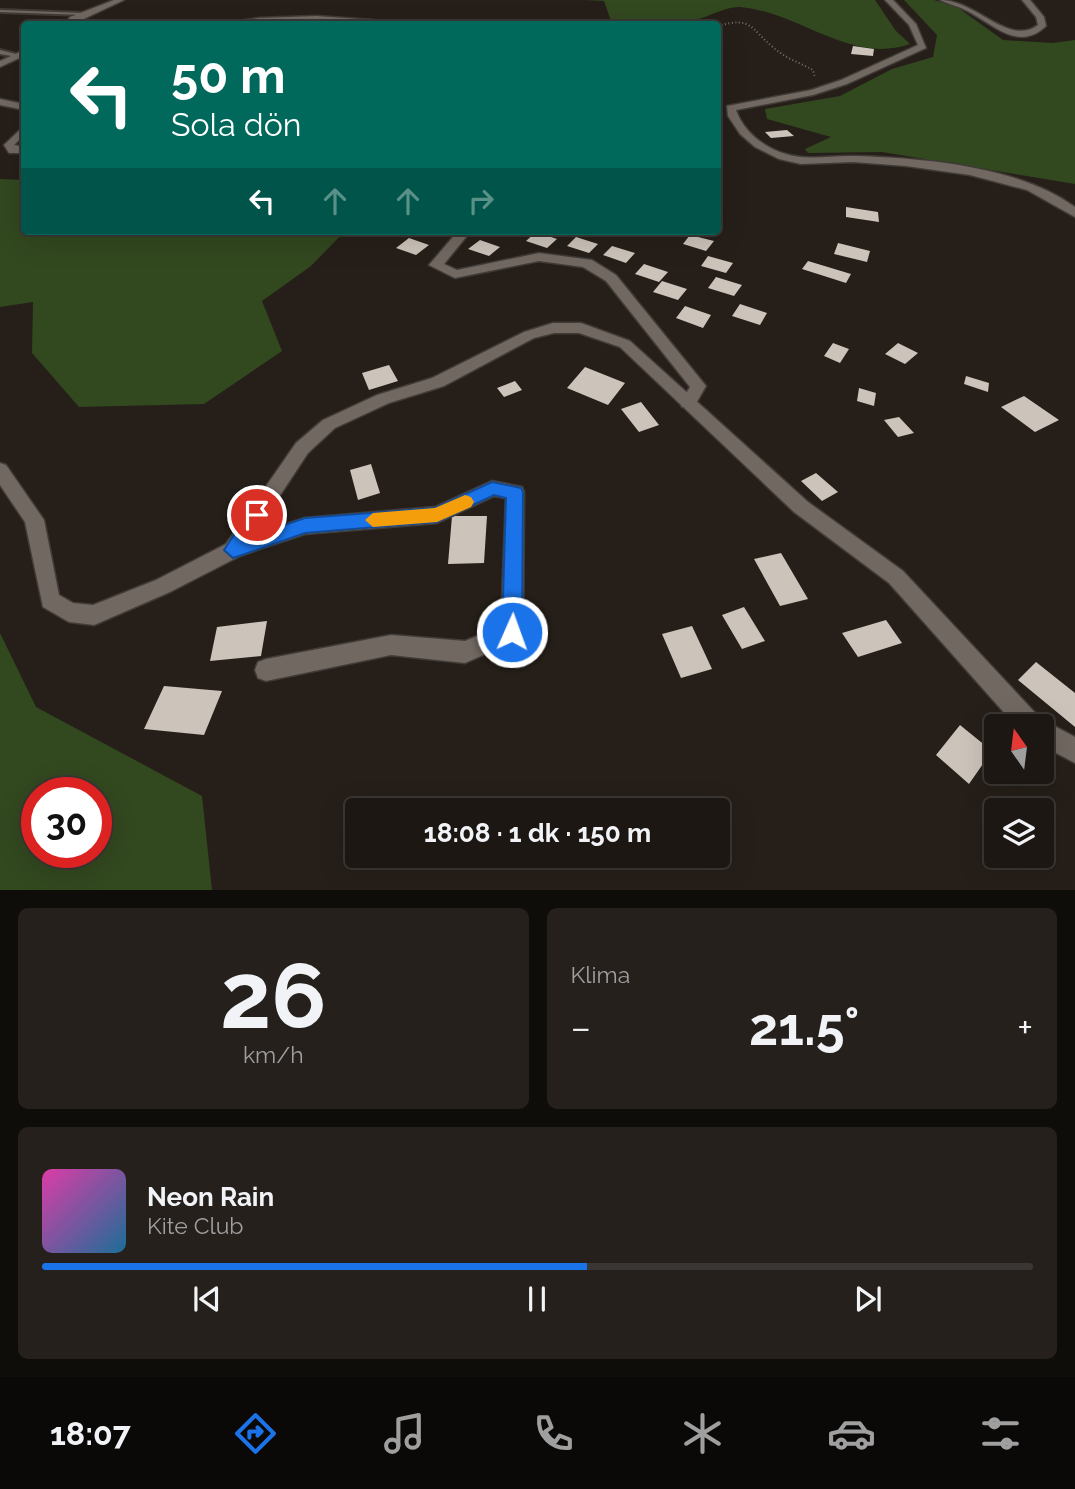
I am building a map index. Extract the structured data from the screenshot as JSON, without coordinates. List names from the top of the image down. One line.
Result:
{"north":"top","page":{"turn":["50 m","Sola dön"],"limit":"30","trip":"18:08 · 1 dk · 150 m","tile":[["26","km/h"],"Klima"],"heat":["−","21.5°","+"],"song":["Neon Rain","Kite Club"],"tabs":"18:07"}}
